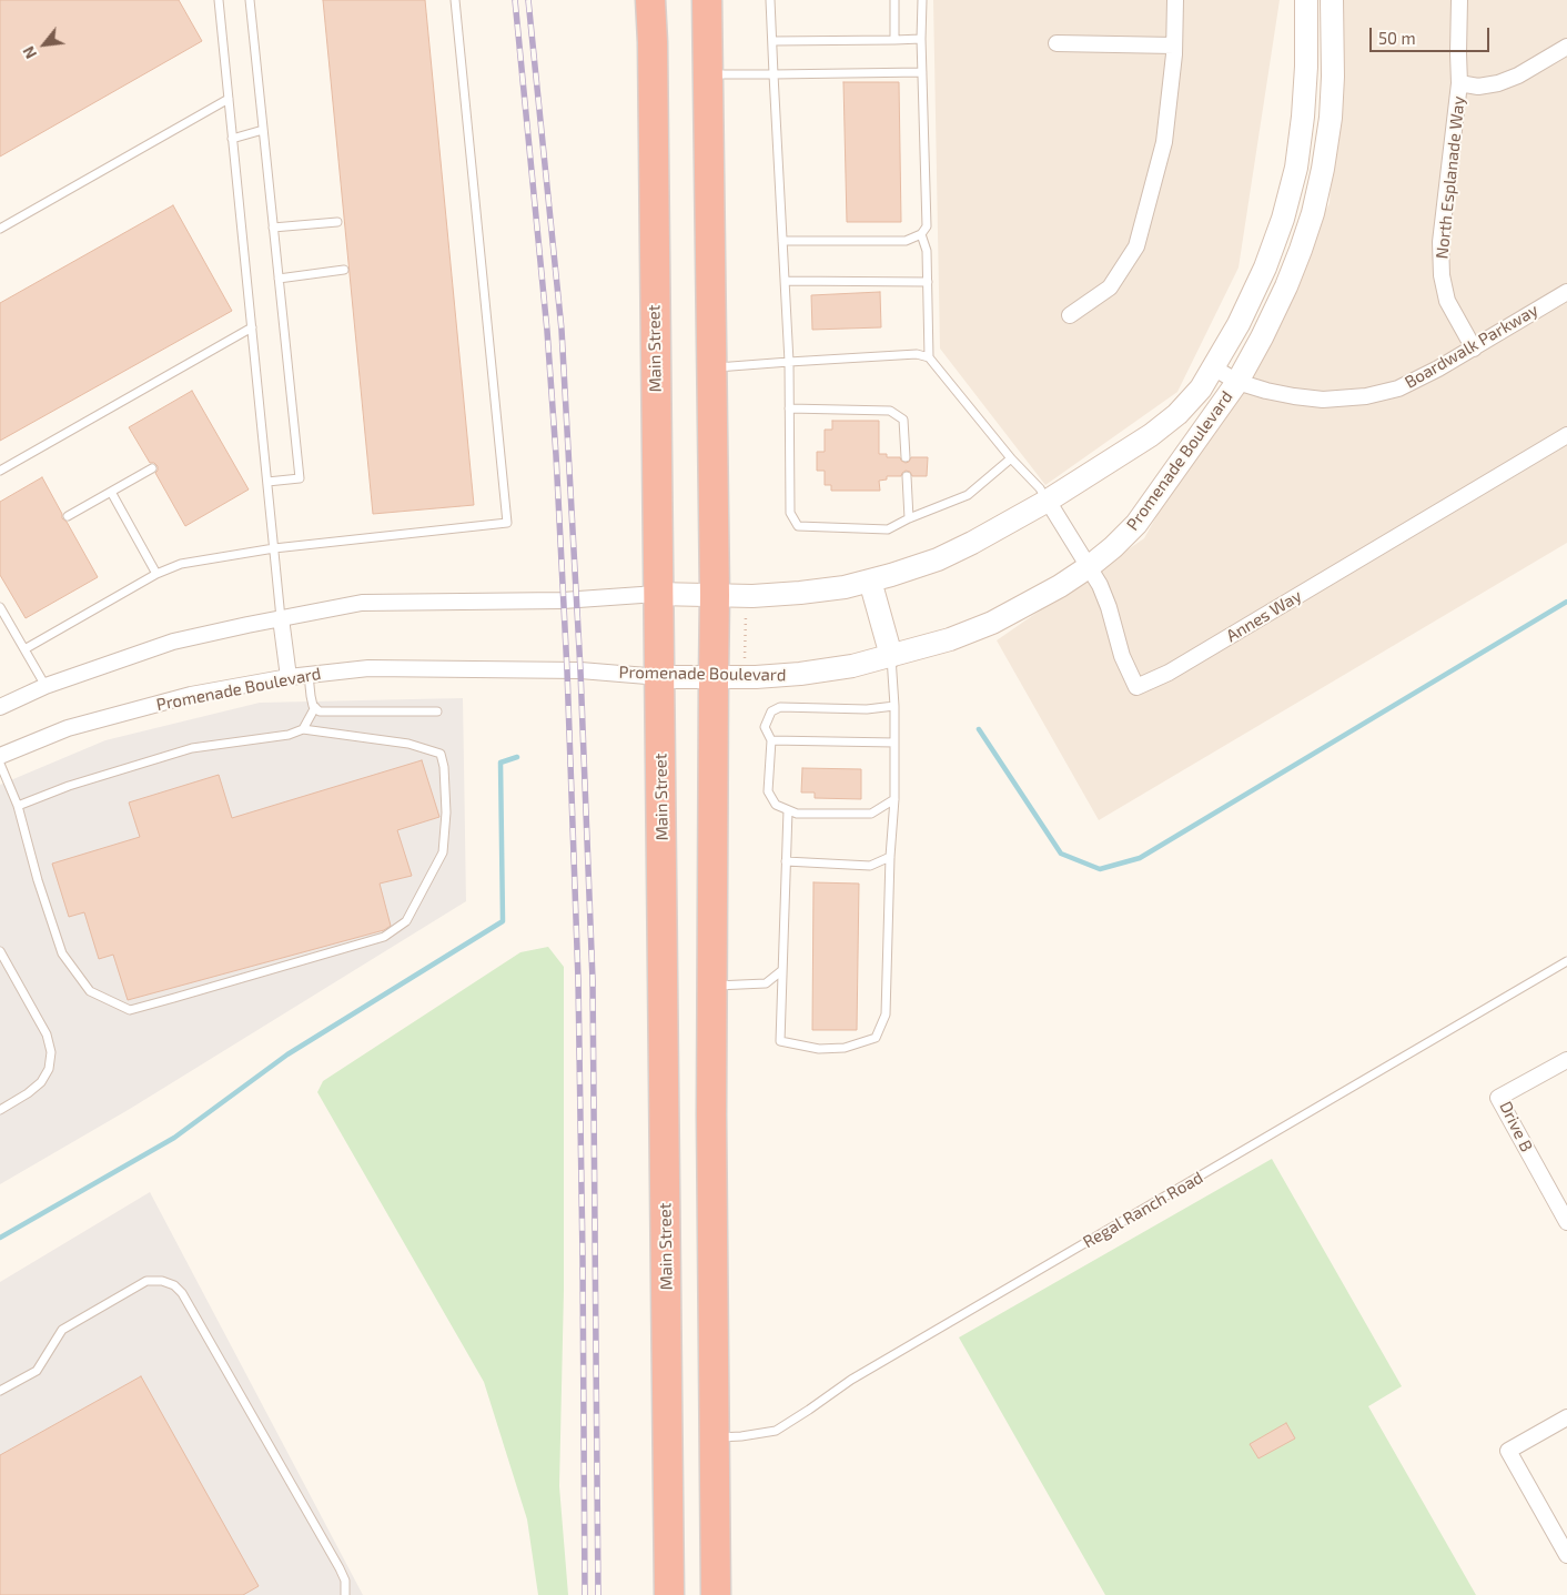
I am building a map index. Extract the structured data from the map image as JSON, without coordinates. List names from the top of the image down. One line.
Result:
{"streets":{"highway":["Main Street"],"street":["North Esplanade Way","Boardwalk Parkway","Promenade Boulevard","Annes Way","Drive B"],"lane":["Regal Ranch Road"]},"crossings":[["North Esplanade Way","Boardwalk Parkway"],["Boardwalk Parkway","Promenade Boulevard"],["Main Street","Promenade Boulevard"],["Promenade Boulevard","Annes Way"]],"scale_bar":"50 m","north":"bottom left"}
